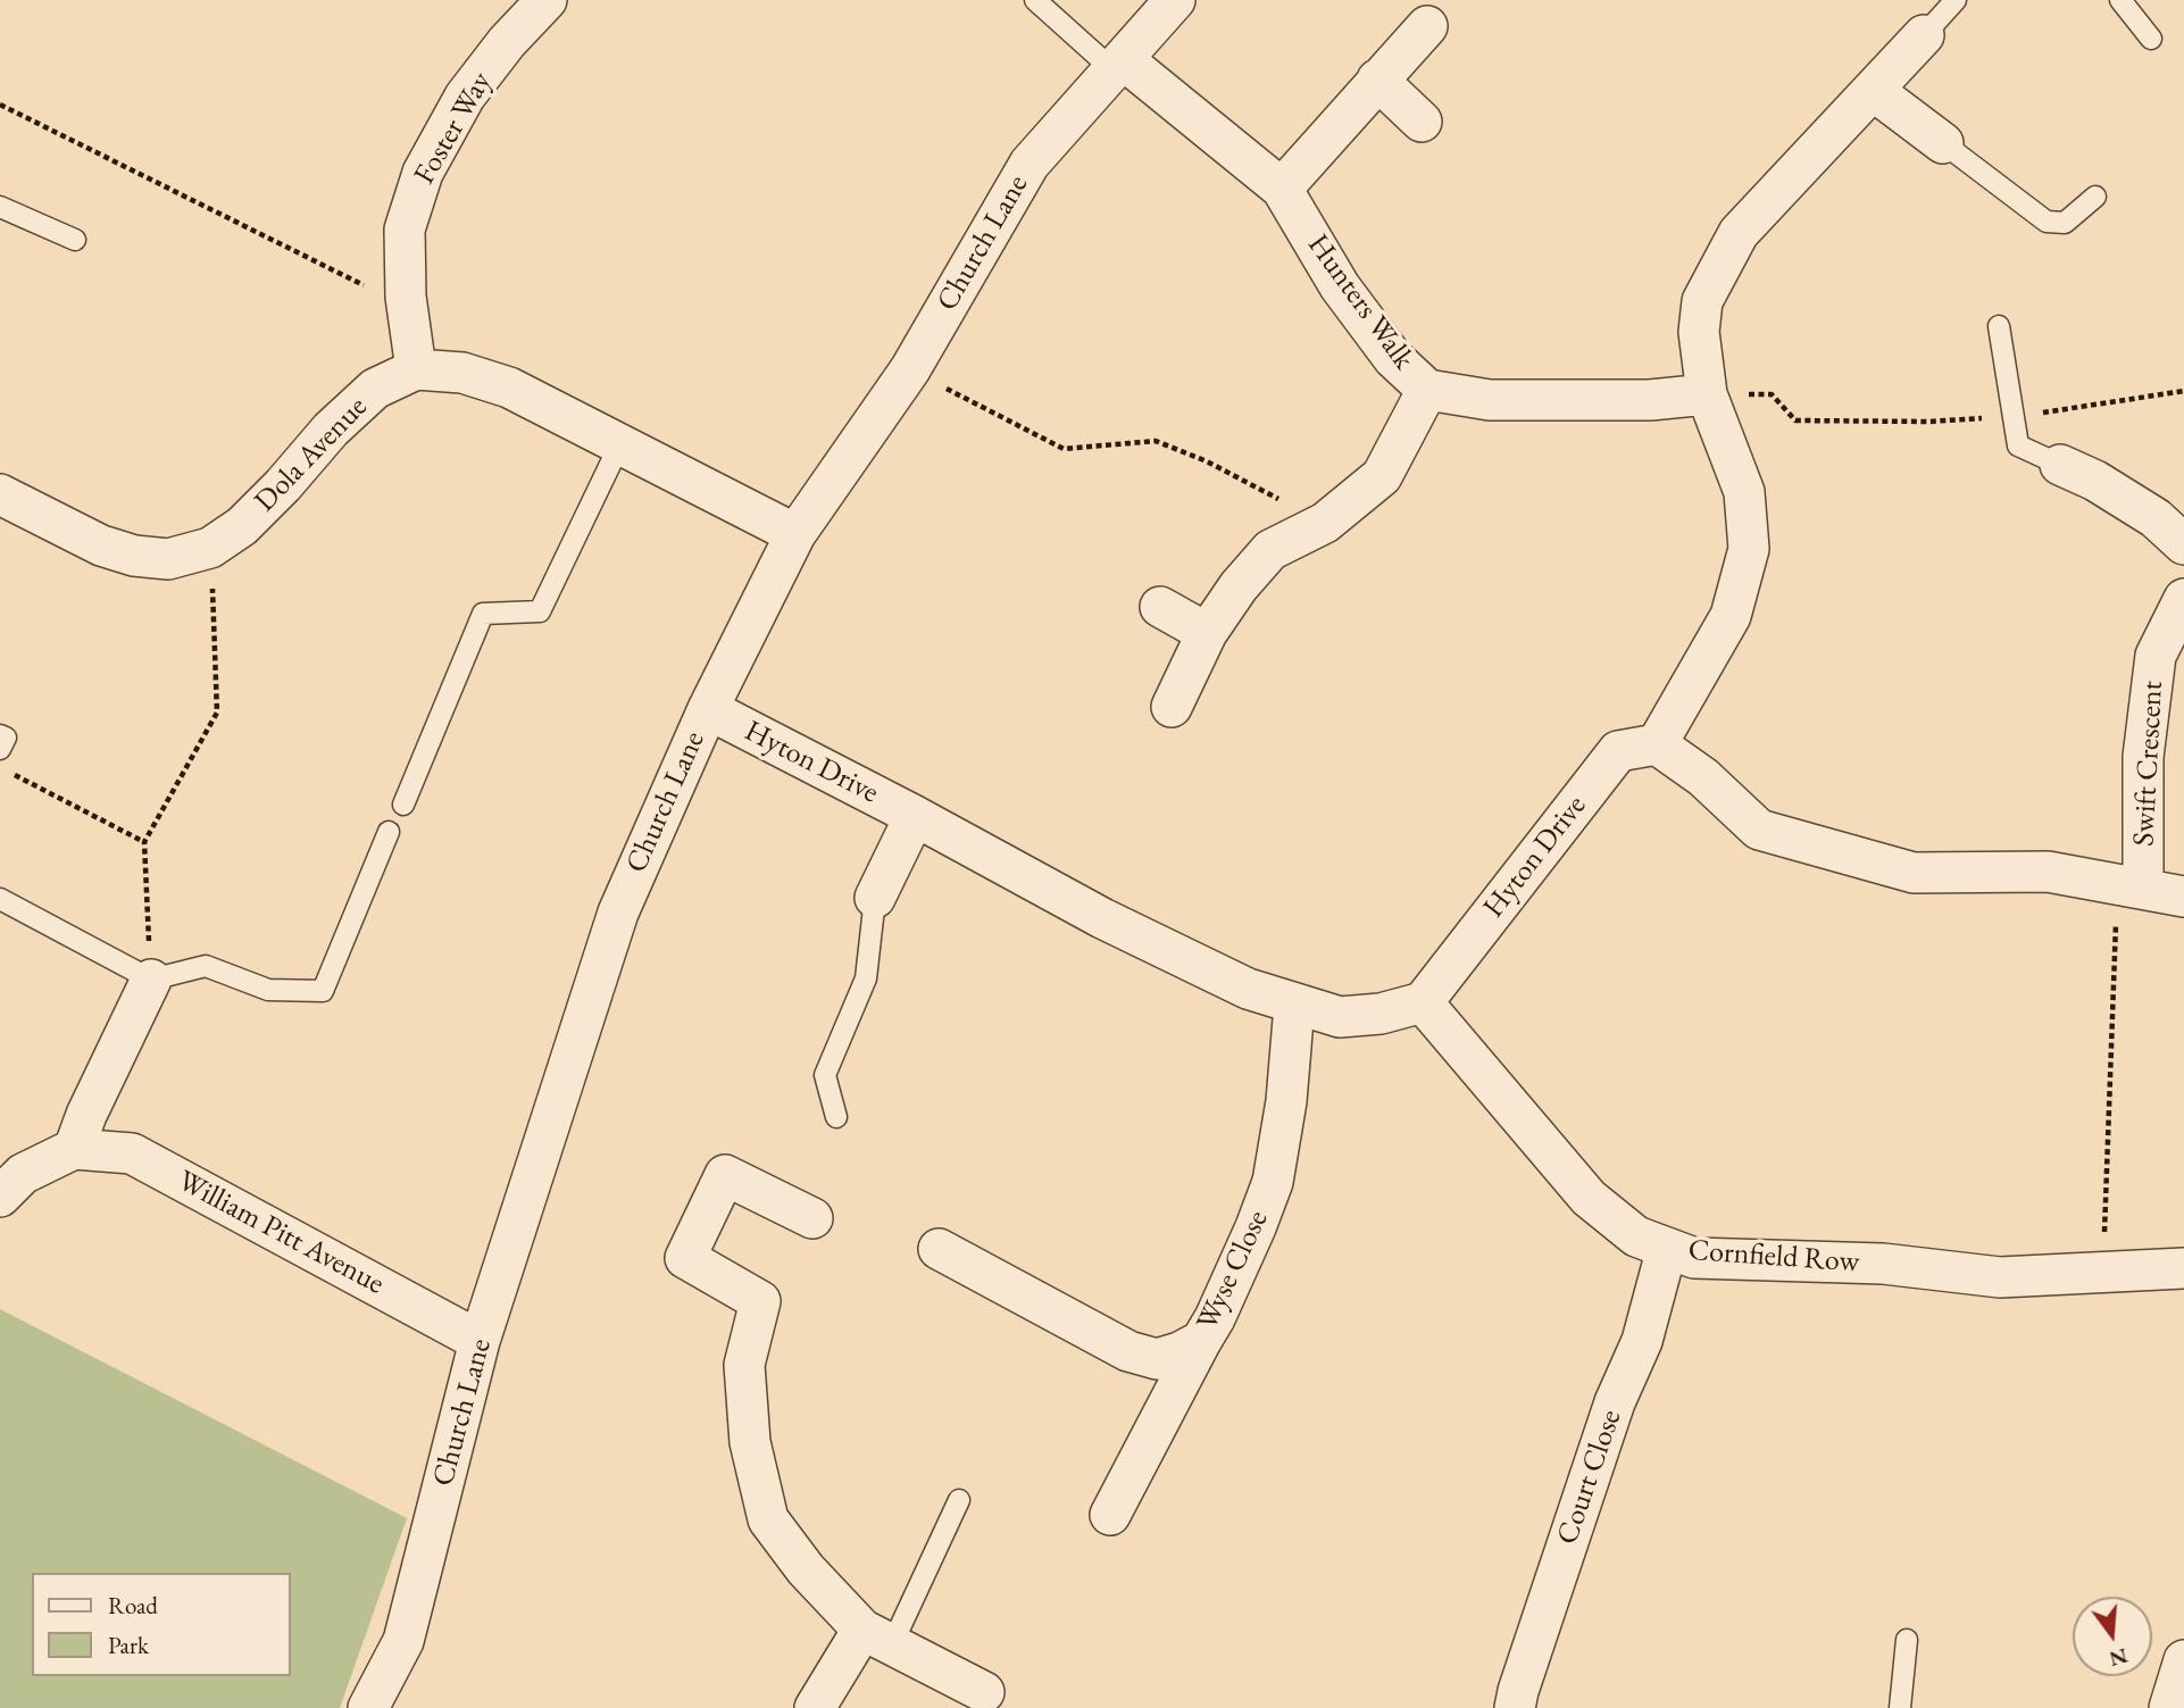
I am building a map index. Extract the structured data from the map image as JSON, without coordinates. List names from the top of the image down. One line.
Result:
{"streets":{"street":["Foster Way","Church Lane","Hunters Walk","Dola Avenue","Hyton Drive","Swift Crescent","William Pitt Avenue","Cornfield Row","Wyse Close","Court Close"]},"crossings":[["Foster Way","Dola Avenue"],["Church Lane","Hunters Walk"],["Church Lane","Dola Avenue"],["Church Lane","Hyton Drive"],["Church Lane","William Pitt Avenue"],["Hyton Drive","Cornfield Row"],["Hyton Drive","Wyse Close"],["Cornfield Row","Court Close"]],"legend":["Road","Park"],"north":"bottom"}
